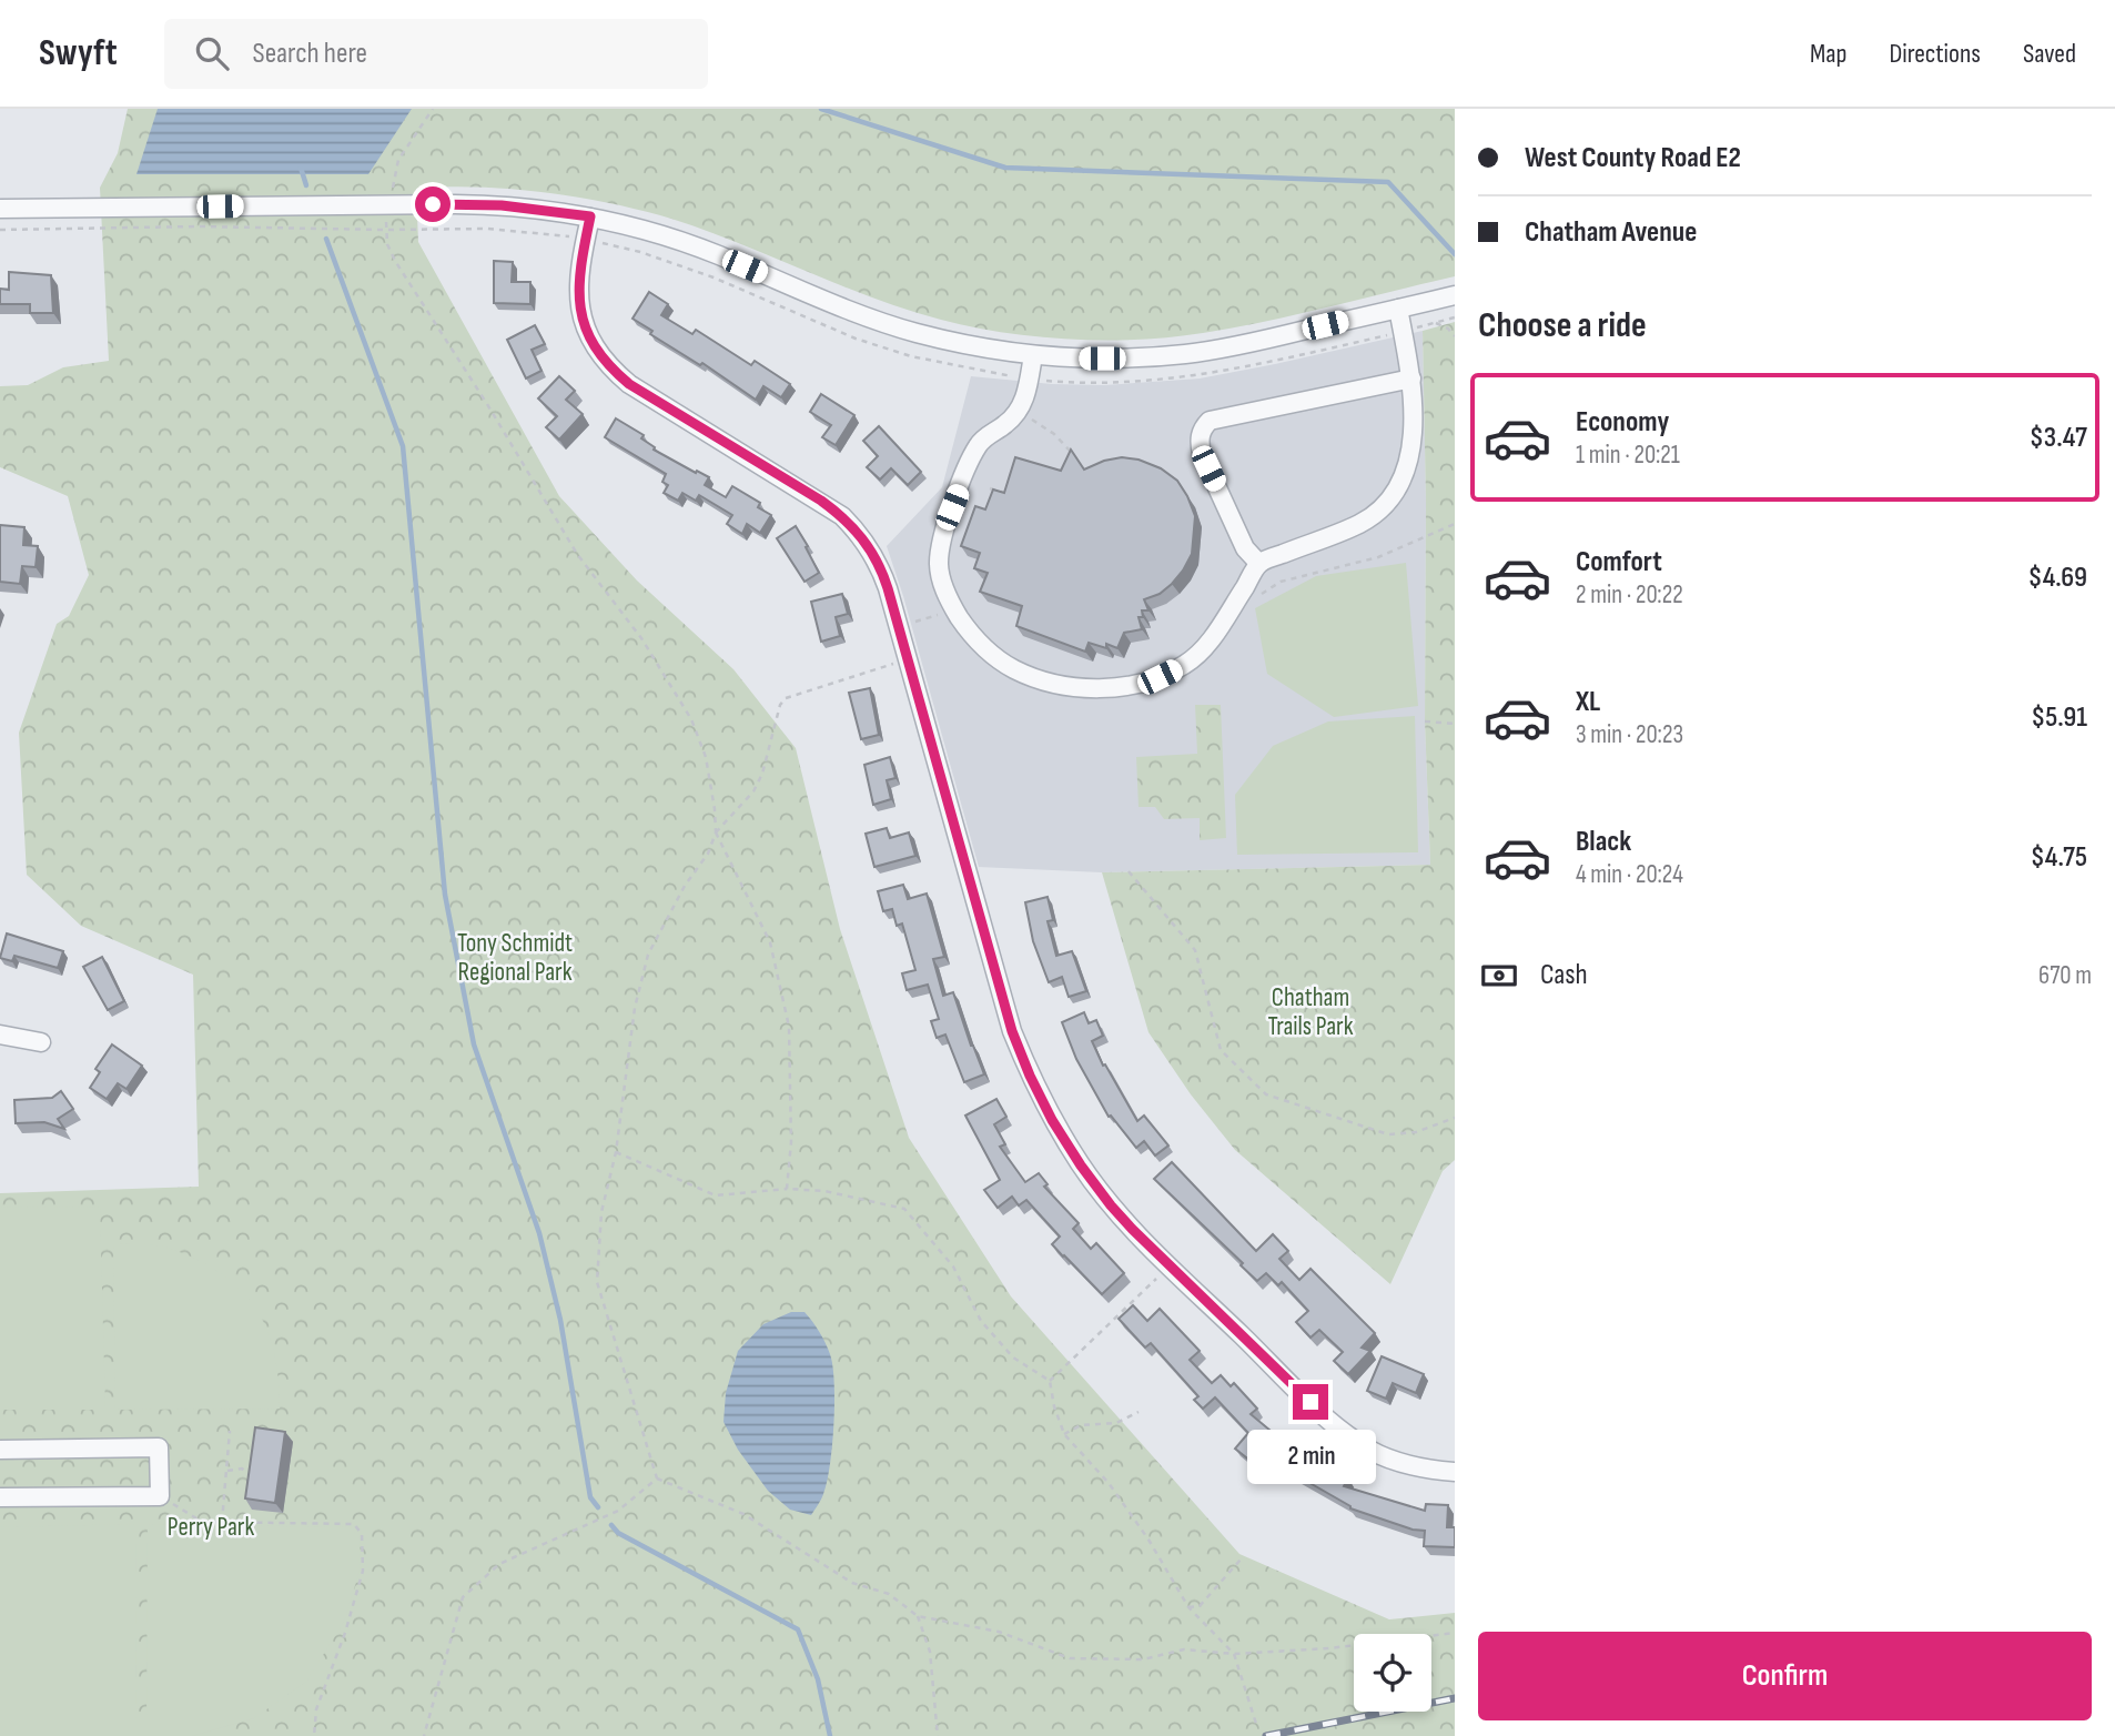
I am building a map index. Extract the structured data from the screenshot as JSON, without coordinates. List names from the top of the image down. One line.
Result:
{"parks":["Tony Schmidt Regional Park","Chatham Trails Park","Perry Park"],"page":{"header":"Swyft","search":"Search here","nav":["Map","Directions","Saved"],"banner":["West County Road E2","Chatham Avenue"],"heading":"Choose a ride","list":[{"name":"Economy","note":"1 min · 20:21","value":"$3.47"},{"name":"Comfort","note":"2 min · 20:22","value":"$4.69"},{"name":"XL","note":"3 min · 20:23","value":"$5.91"},{"name":"Black","note":"4 min · 20:24","value":"$4.75"}],"pay":["Cash","670 m"],"bubble":"2 min","buttons":"Confirm"}}
